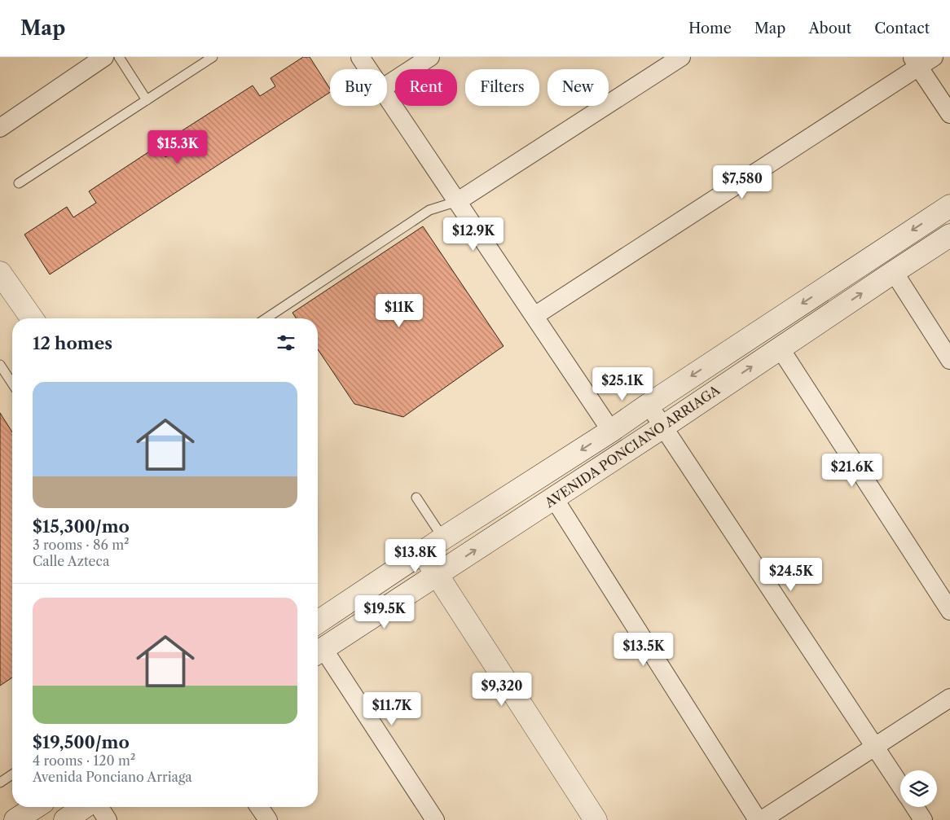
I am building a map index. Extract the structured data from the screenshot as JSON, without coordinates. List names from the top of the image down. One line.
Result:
{"streets":{"main road":["AVENIDA PONCIANO ARRIAGA"]},"page":{"header":"Map","nav":["Home","Map","About","Contact"],"chip":["Buy","Rent","Filters","New"],"price":["$15.3K","$7,580","$12.9K","$11K","$25.1K","$21.6K","$13.8K","$24.5K","$19.5K","$13.5K","$9,320","$11.7K"],"heading":"12 homes","list":[{"name":"$15,300/mo","note":"3 rooms · 86 m² · Calle Azteca"},{"name":"$19,500/mo","note":"4 rooms · 120 m² · Avenida Ponciano Arriaga"}]}}
